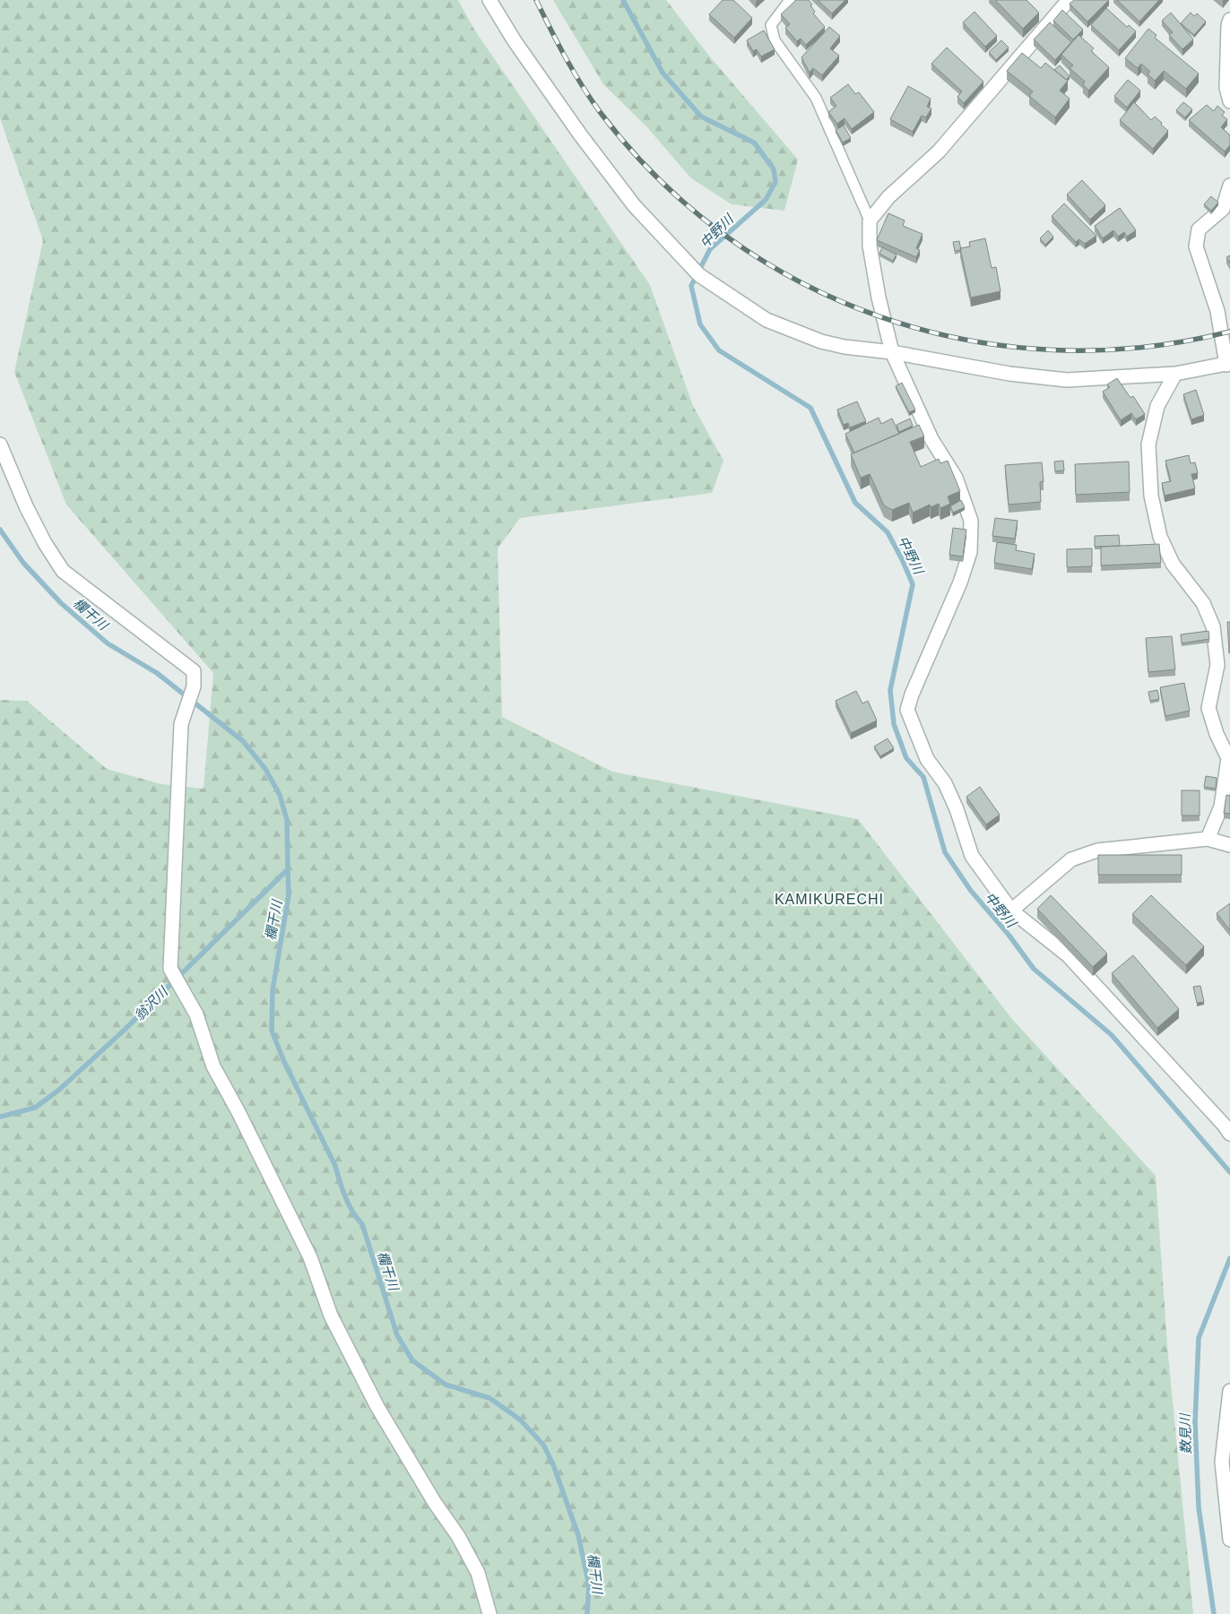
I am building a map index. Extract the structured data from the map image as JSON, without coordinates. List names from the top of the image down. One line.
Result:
{"districts":["KAMIKURECHI"],"water":["中野川","欄干川","翁沢川","数見川"]}
